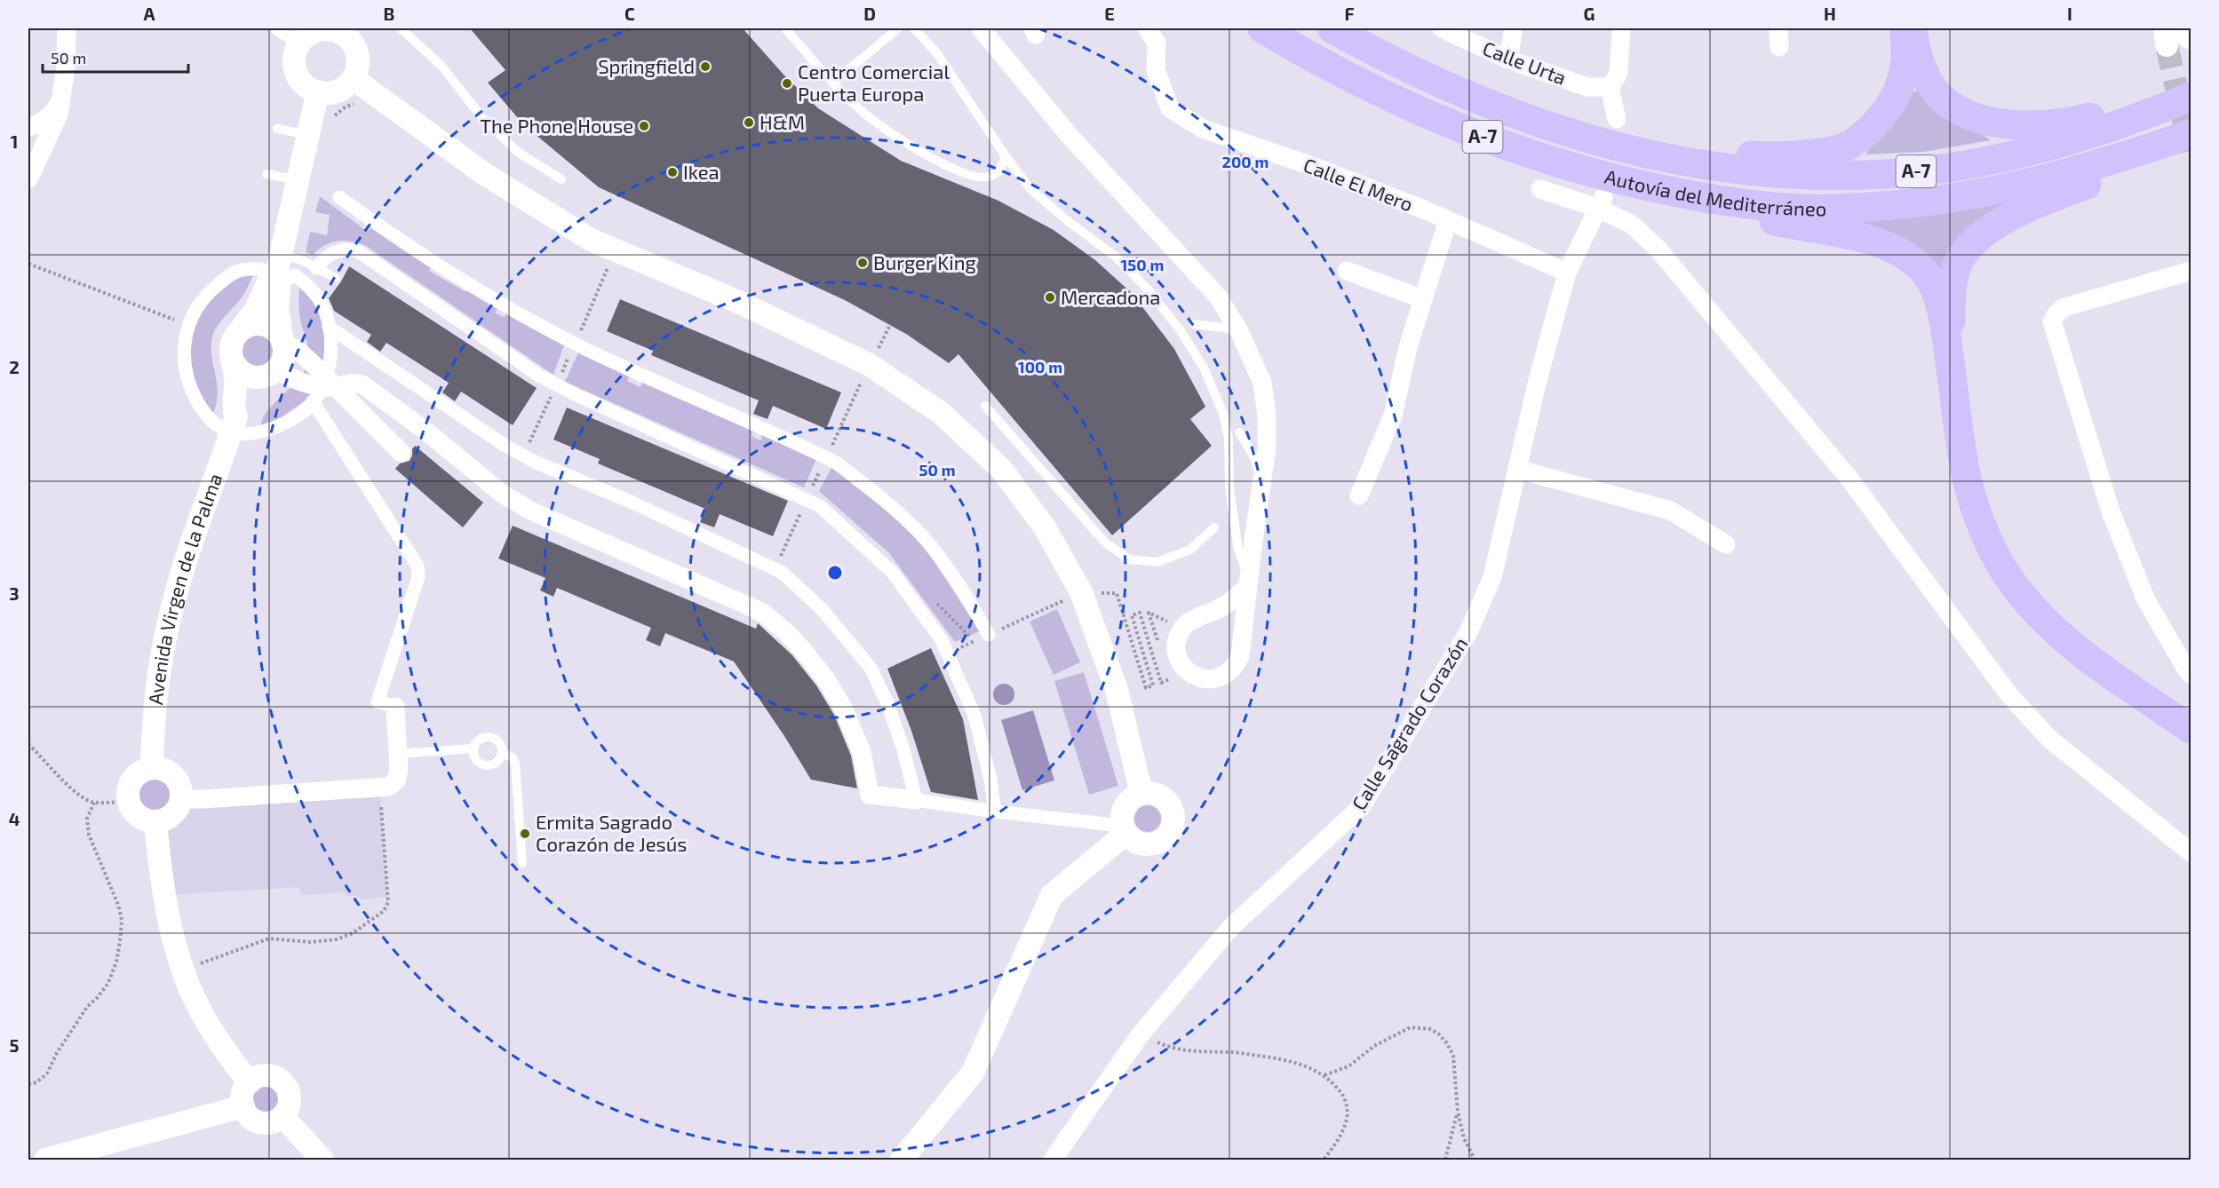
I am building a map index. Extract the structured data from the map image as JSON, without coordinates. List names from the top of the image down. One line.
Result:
{"streets":{"highway":["A-7","Autovía del Mediterráneo"],"street":["Calle Urta","Calle El Mero","Avenida Virgen de la Palma","Calle Sagrado Corazón"]},"crossings":[["Calle El Mero","Calle Sagrado Corazón"]],"places":["Springfield","Centro Comercial Puerta Europa","H&M","The Phone House","Ikea","Burger King","Mercadona","Ermita Sagrado Corazón de Jesús"],"scale_bar":"50 m","grid":{"columns":["A","B","C","D","E","F","G","H","I"],"rows":["1","2","3","4","5"]},"rings":["200 m","150 m","100 m","50 m"]}
